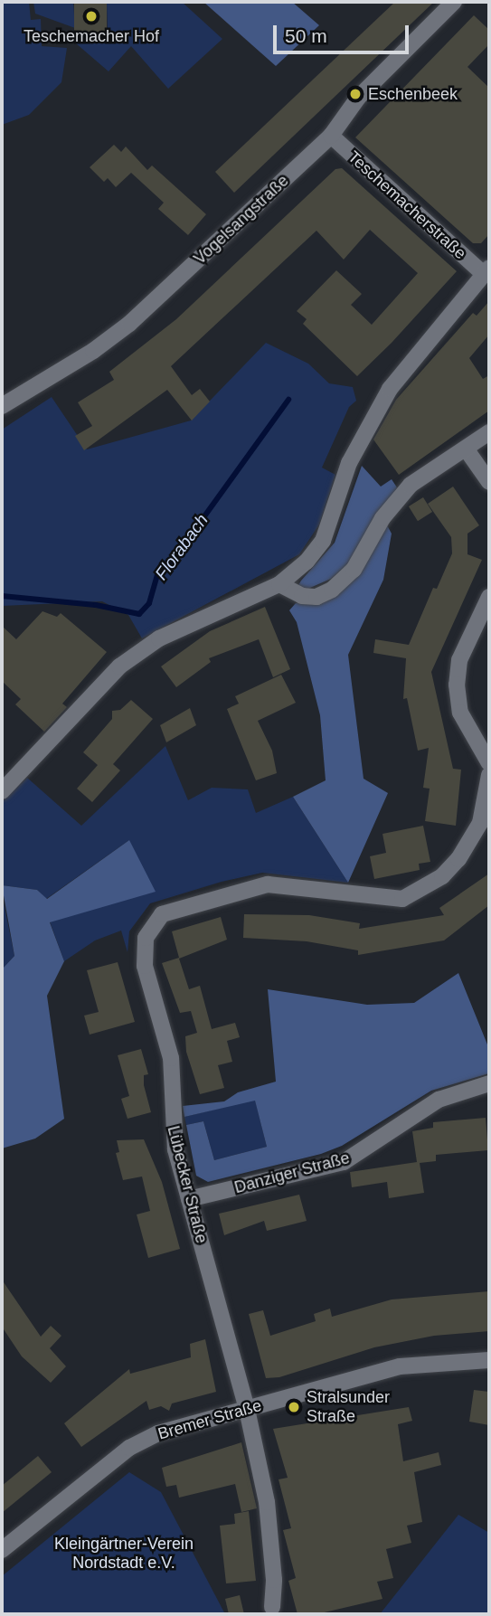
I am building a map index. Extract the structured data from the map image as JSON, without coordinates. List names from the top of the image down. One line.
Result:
{"streets":{"street":["Teschemacherstraße","Vogelsangstraße","Danziger Straße","Lübecker Straße","Bremer Straße"]},"crossings":[["Teschemacherstraße","Vogelsangstraße"],["Danziger Straße","Lübecker Straße"],["Lübecker Straße","Bremer Straße"]],"water":["Florabach"],"parks":["Kleingärtner-Verein Nordstadt e.V."],"places":["Teschemacher Hof","Eschenbeek","Stralsunder Straße"],"scale_bar":"50 m"}
